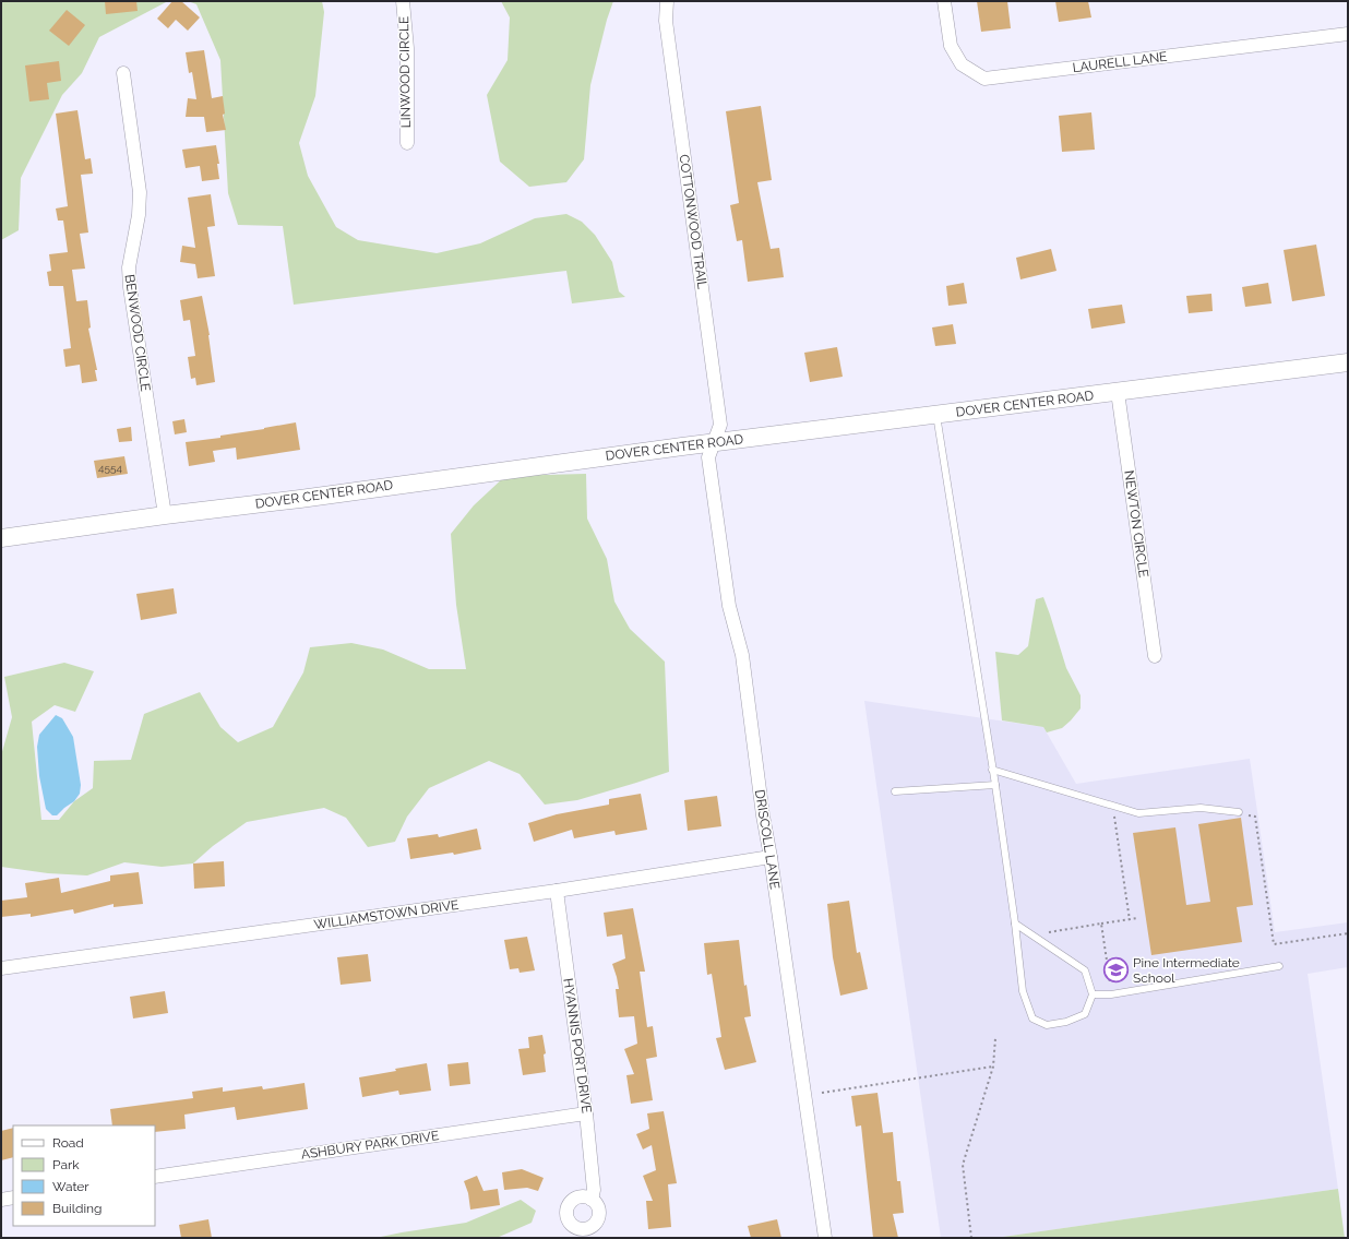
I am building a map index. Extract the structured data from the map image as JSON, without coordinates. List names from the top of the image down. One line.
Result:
{"streets":{"street":["LAURELL LANE","LINWOOD CIRCLE","COTTONWOOD TRAIL","BENWOOD CIRCLE","DOVER CENTER ROAD","NEWTON CIRCLE","DRISCOLL LANE","WILLIAMSTOWN DRIVE","HYANNIS PORT DRIVE","ASHBURY PARK DRIVE"]},"crossings":[["COTTONWOOD TRAIL","DOVER CENTER ROAD"],["COTTONWOOD TRAIL","DRISCOLL LANE"],["BENWOOD CIRCLE","DOVER CENTER ROAD"],["DOVER CENTER ROAD","NEWTON CIRCLE"],["DOVER CENTER ROAD","DRISCOLL LANE"],["DRISCOLL LANE","WILLIAMSTOWN DRIVE"],["WILLIAMSTOWN DRIVE","HYANNIS PORT DRIVE"],["HYANNIS PORT DRIVE","ASHBURY PARK DRIVE"]],"places":{"school or university":["Pine Intermediate School"]},"house_numbers":["4554"],"legend":["Road","Park","Water","Building"]}
